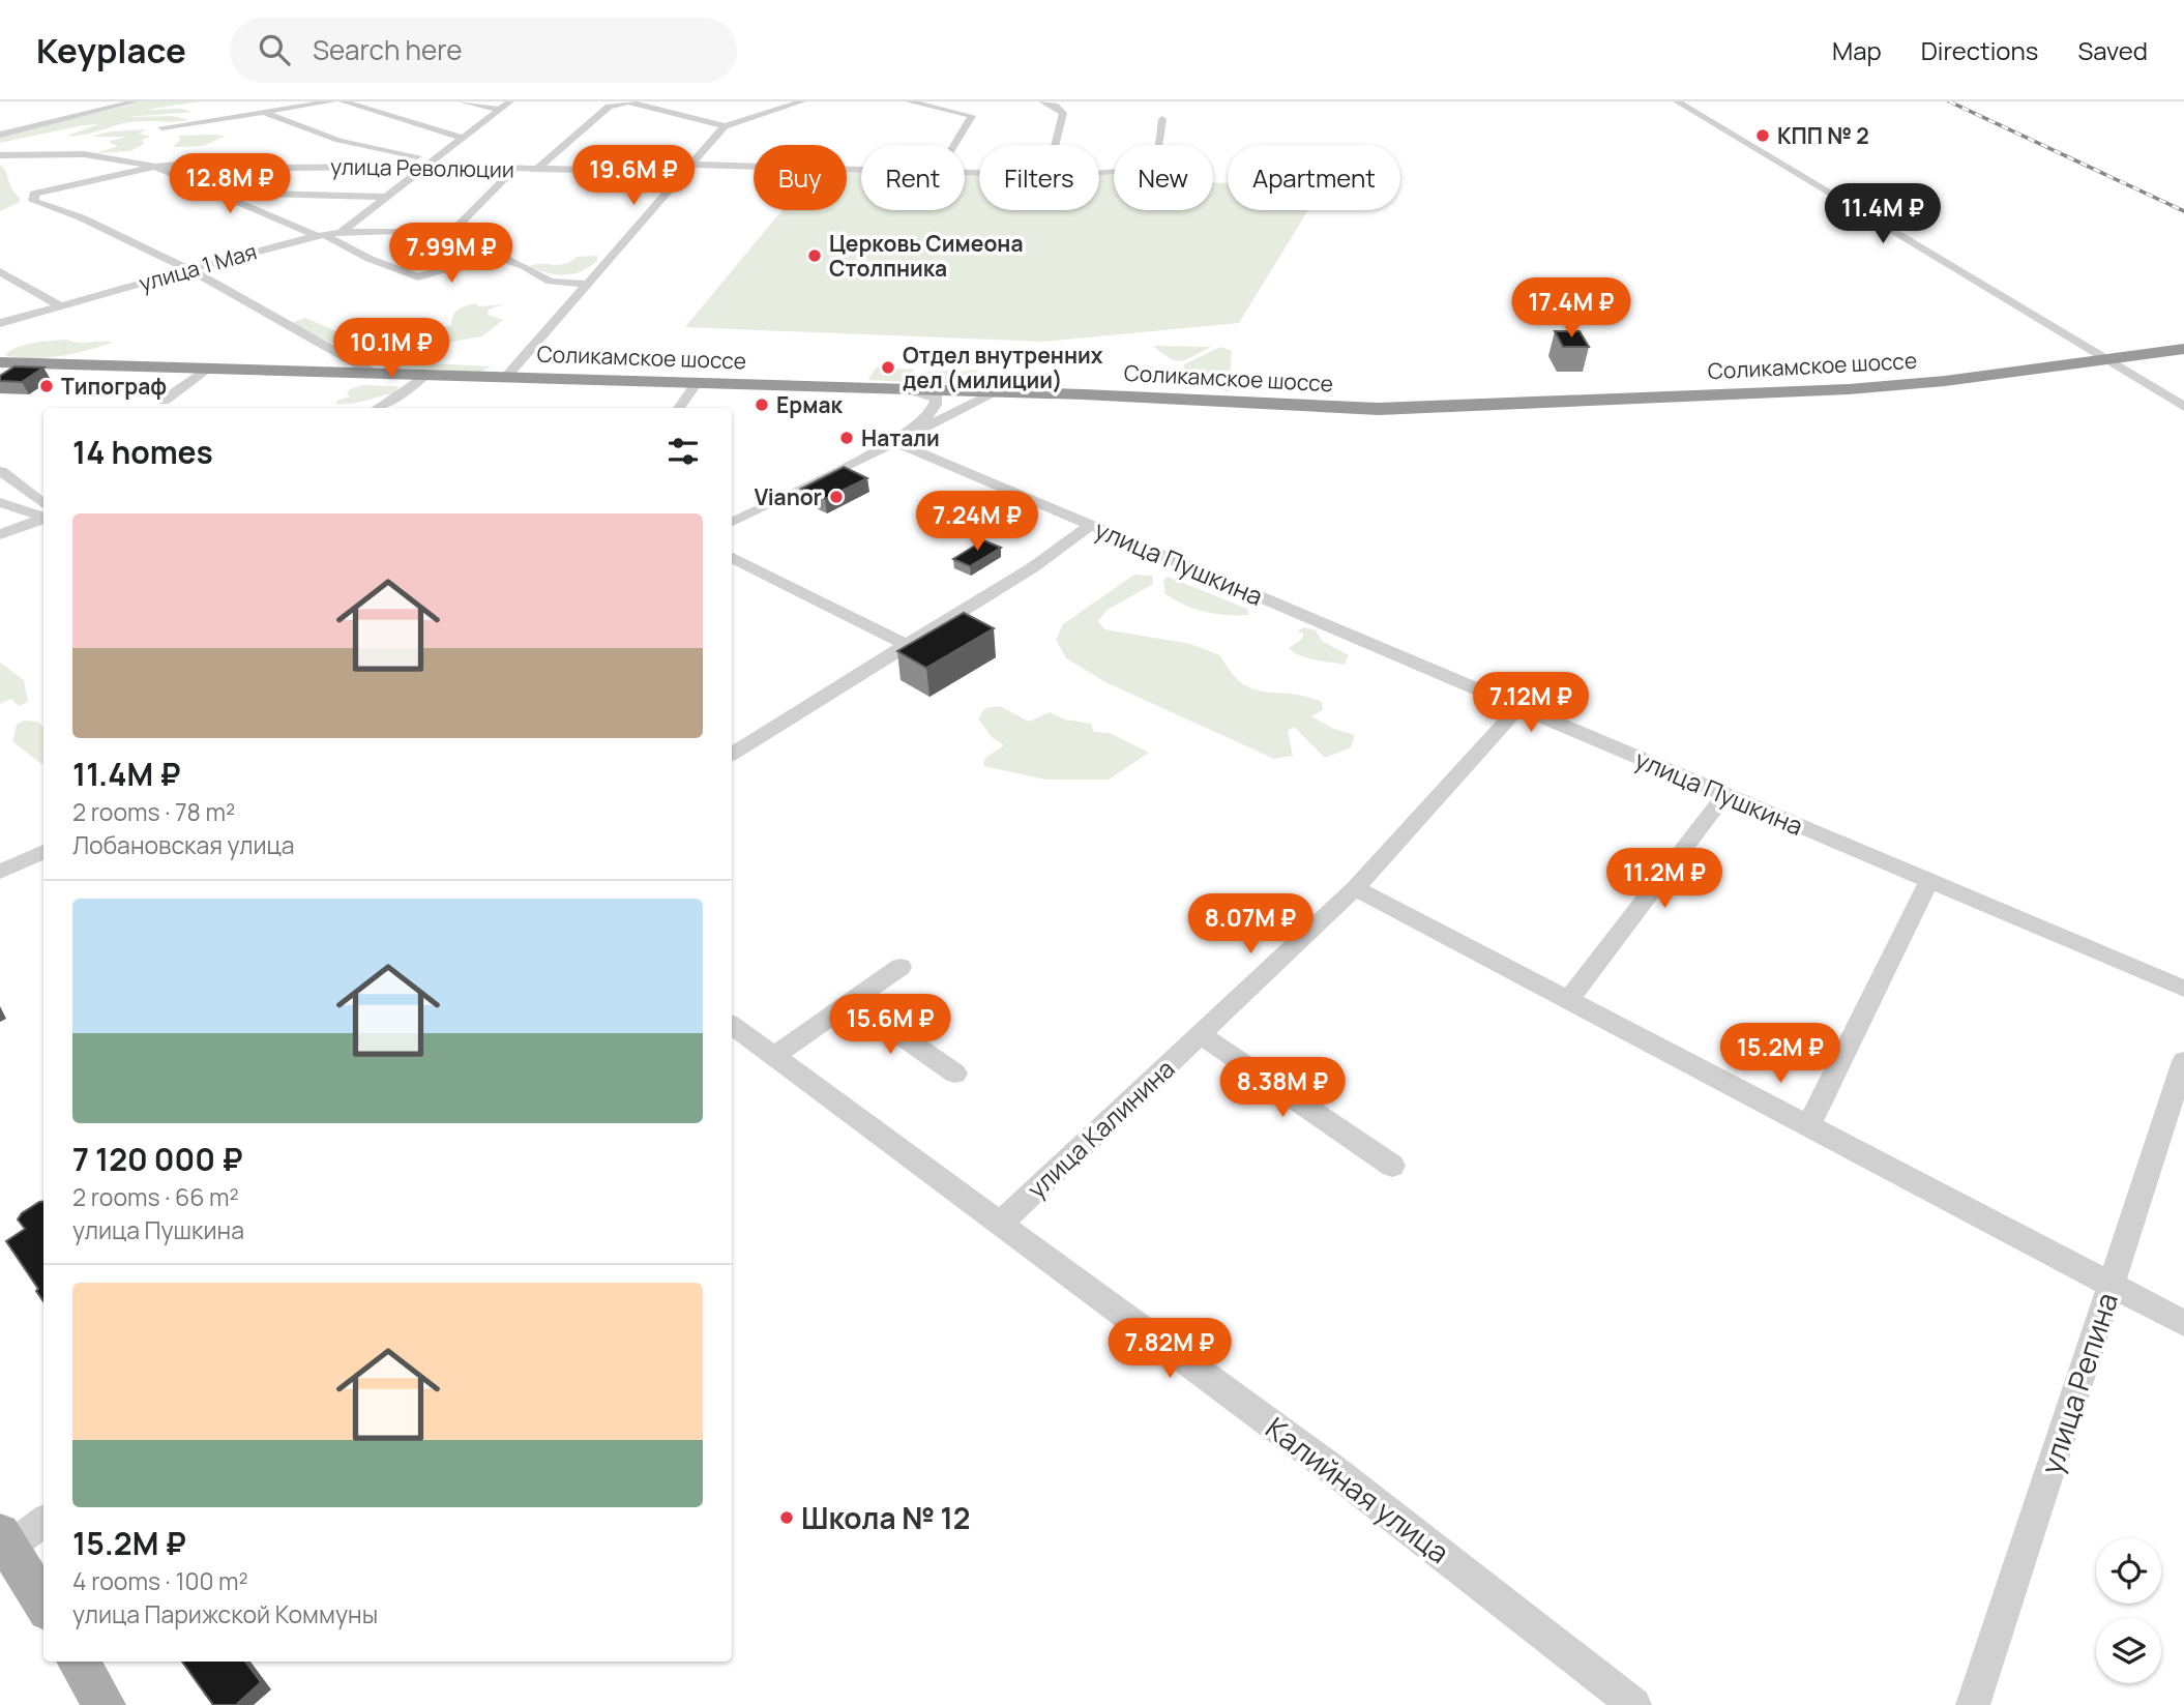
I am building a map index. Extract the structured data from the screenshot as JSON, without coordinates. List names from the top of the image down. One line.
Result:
{"streets":{"highway":["Соликамское шоссе"],"street":["улица Революции","улица 1 Мая","улица Пушкина","улица Калинина","улица Репина","Калийная улица"]},"crossings":[["улица Революции","улица 1 Мая"],["улица Пушкина","улица Калинина"],["улица Калинина","Калийная улица"]],"places":["КПП № 2","Церковь Симеона Столпника","Отдел внутренних дел (милиции)","Типограф","Ермак","Натали","Vianor","Школа № 12"],"page":{"header":"Keyplace","search":"Search here","nav":["Map","Directions","Saved"],"price":["19.6M ₽","12.8M ₽","11.4M ₽","7.99M ₽","17.4M ₽","10.1M ₽","7.24M ₽","7.12M ₽","11.2M ₽","8.07M ₽","15.6M ₽","15.2M ₽","8.38M ₽","7.82M ₽"],"chip":["Buy","Rent","Filters","New","Apartment"],"heading":"14 homes","list":[{"name":"11.4M ₽","note":"2 rooms · 78 m² · Лобановская улица"},{"name":"7 120 000 ₽","note":"2 rooms · 66 m² · улица Пушкина"},{"name":"15.2M ₽","note":"4 rooms · 100 m² · улица Парижской Коммуны"}]}}
